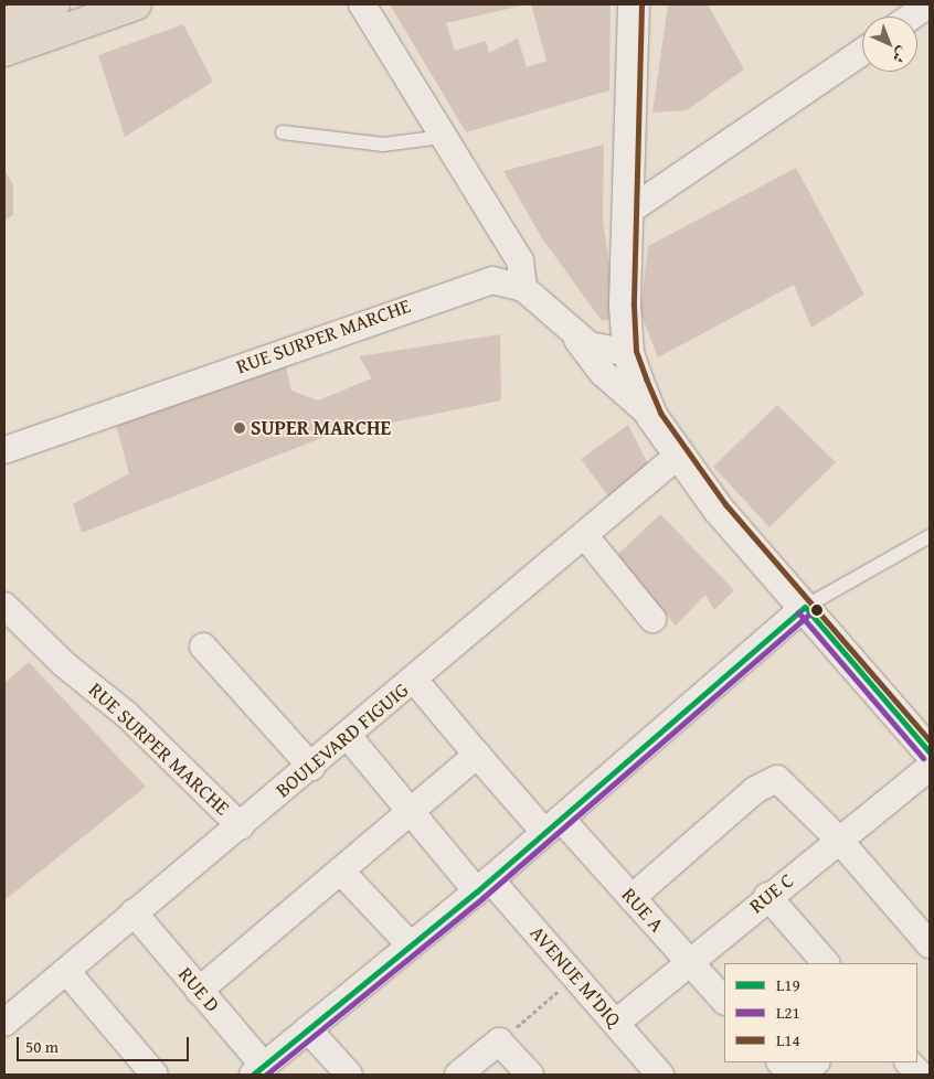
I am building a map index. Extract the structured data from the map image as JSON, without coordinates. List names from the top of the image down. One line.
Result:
{"streets":{"street":["RUE SURPER MARCHE","BOULEVARD FIGUIG","RUE C","RUE A","AVENUE M'DIQ","RUE D"]},"crossings":[["RUE SURPER MARCHE","BOULEVARD FIGUIG"],["BOULEVARD FIGUIG","RUE A"],["BOULEVARD FIGUIG","AVENUE M'DIQ"],["BOULEVARD FIGUIG","RUE D"],["RUE C","RUE A"],["RUE C","AVENUE M'DIQ"]],"places":["SUPER MARCHE"],"lines":["transit line L14","transit line L19","transit line L21"],"legend":["L19","L21","L14"],"scale_bar":"50 m","north":"bottom right"}
